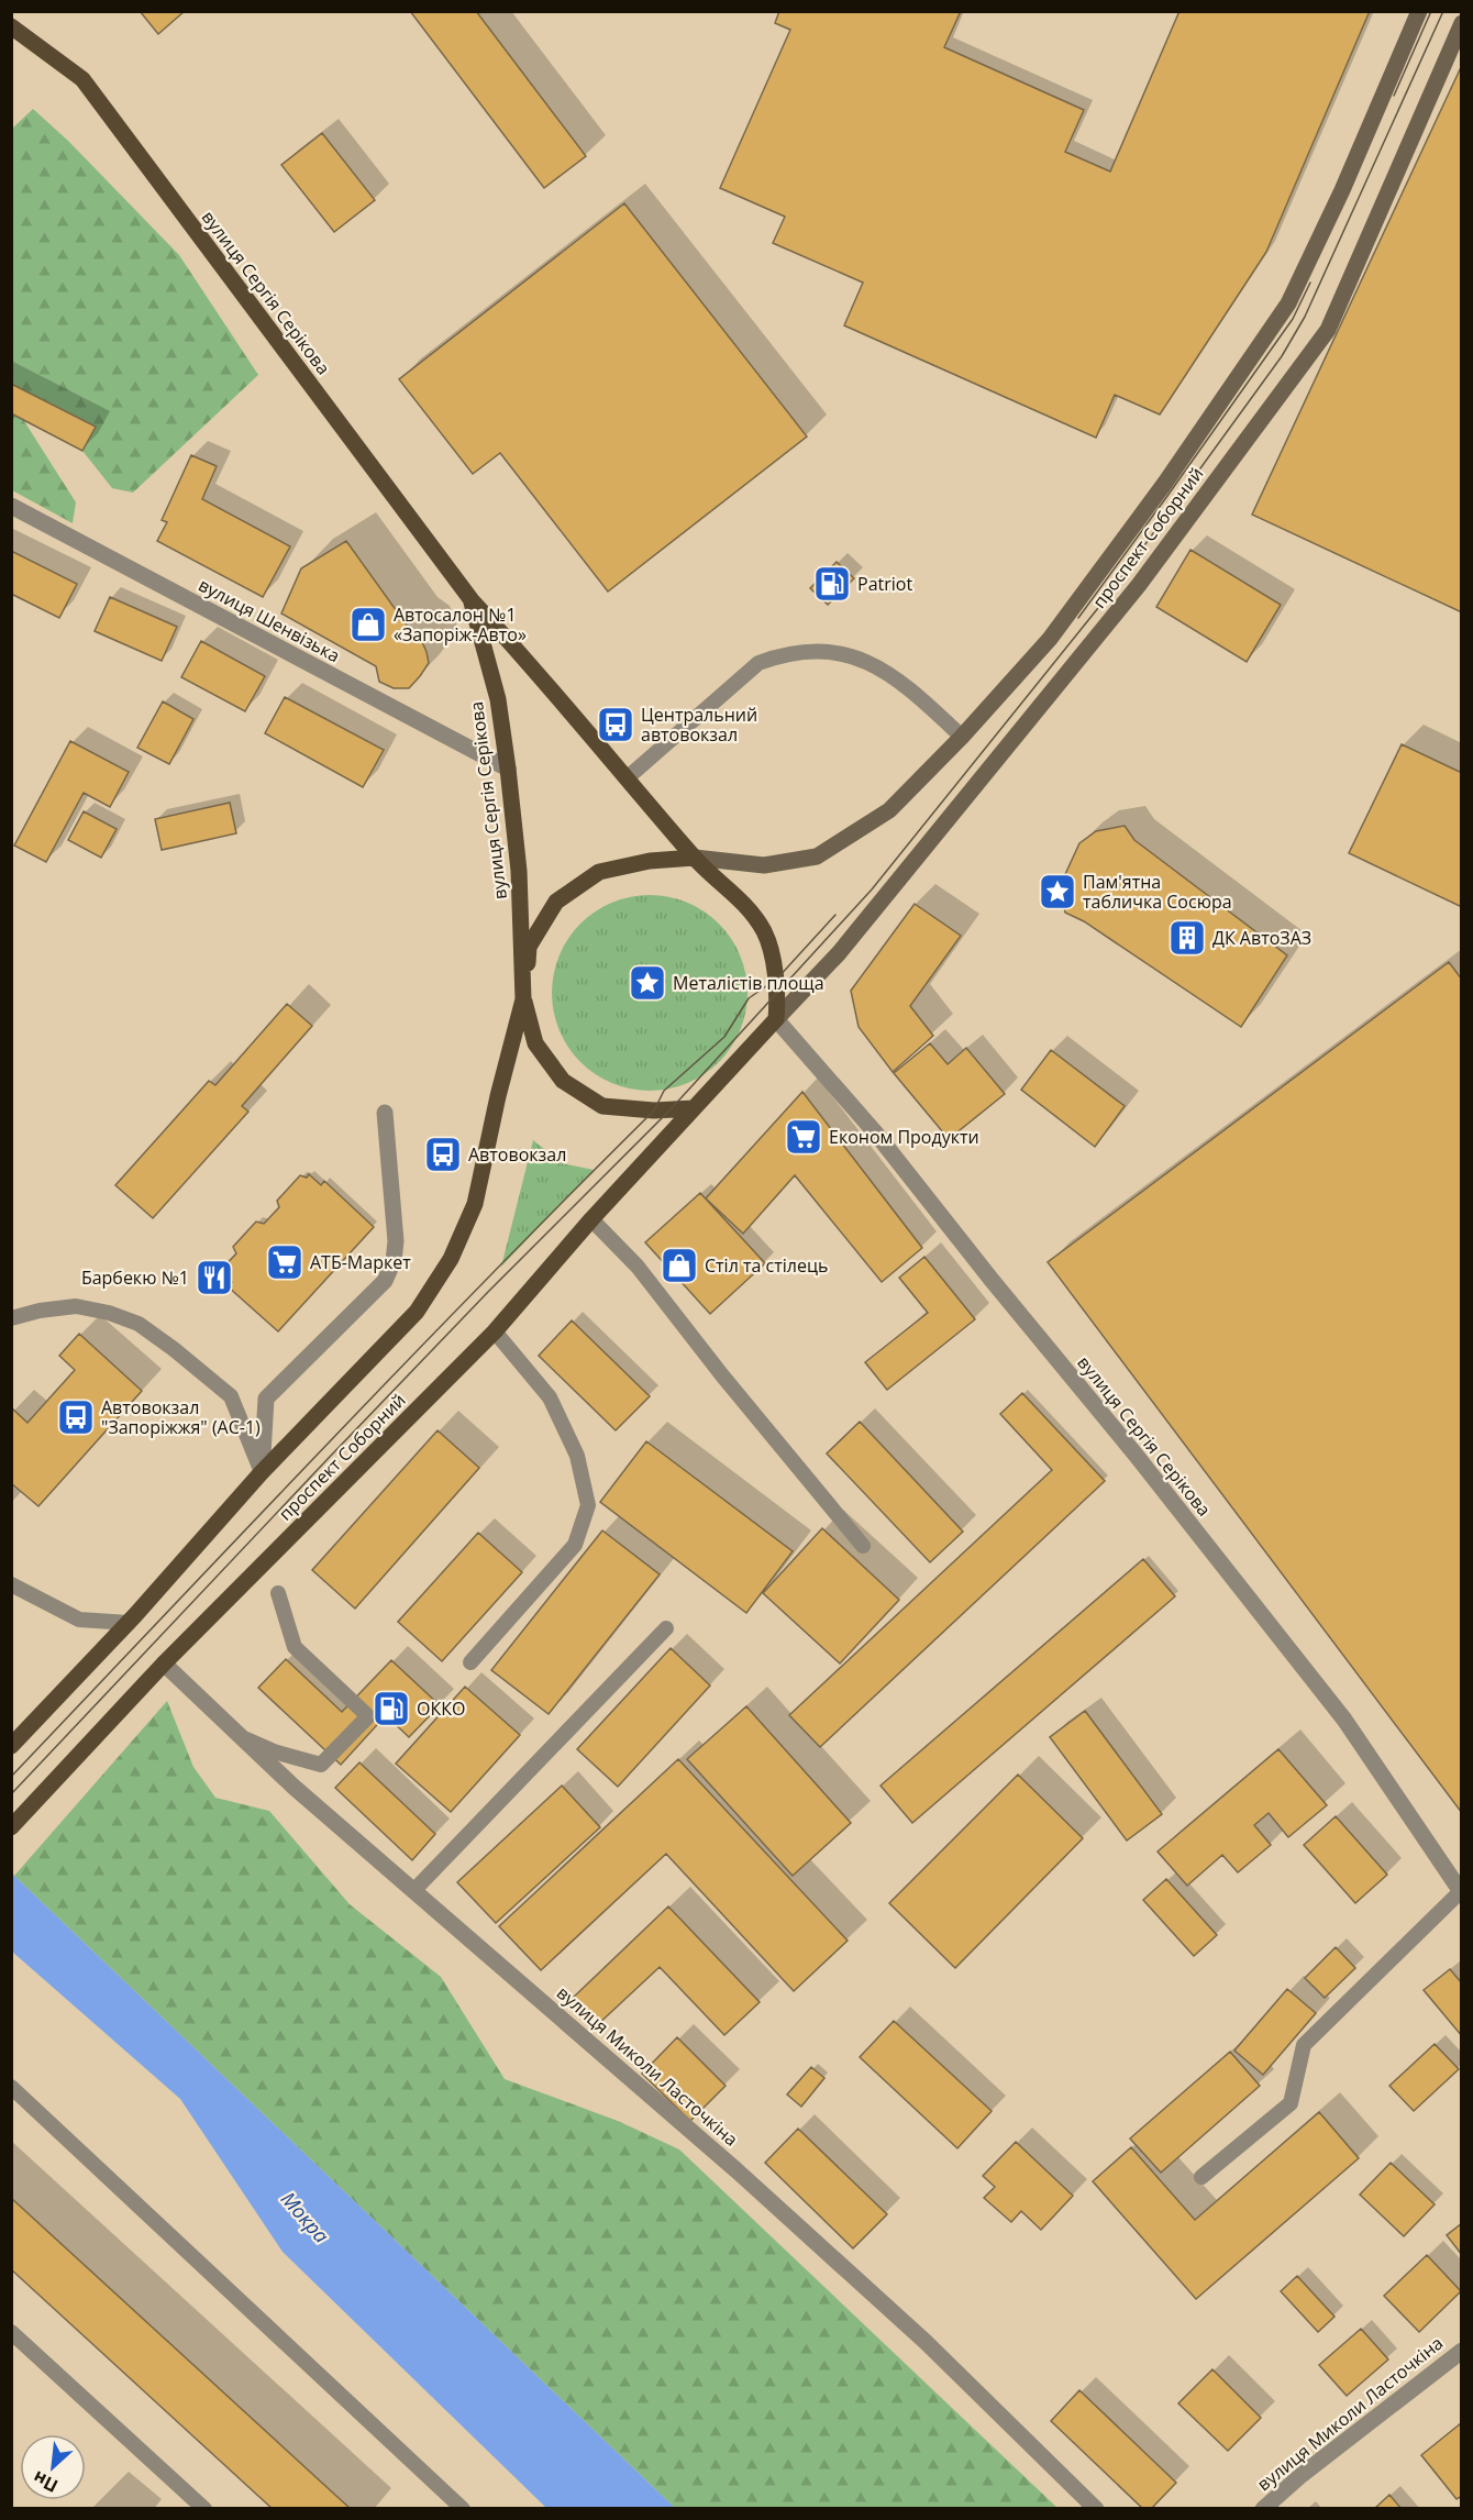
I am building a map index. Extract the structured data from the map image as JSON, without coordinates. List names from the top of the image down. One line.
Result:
{"streets":{"main road":["вулиця Сергія Серікова","проспект Соборний"],"street":["вулиця Шенвізька","вулиця Миколи Ласточкіна"]},"crossings":[["вулиця Сергія Серікова","проспект Соборний"],["вулиця Сергія Серікова","вулиця Шенвізька"],["проспект Соборний","вулиця Миколи Ласточкіна"]],"water":["Мокра"],"places":{"fuel station":["Patriot","ОККО"],"shop":["Автосалон №1 «Запоріж-Авто»","Стіл та стілець"],"bus stop":["Центральний автовокзал","Автовокзал","Автовокзал \"Запоріжжя\" (АС-1)"],"place":["Пам'ятна табличка Сосюра","Металістів площа"],"building":["ДК АвтоЗАЗ"],"supermarket":["Економ Продукти","АТБ-Маркет"],"restaurant":["Барбекю №1"]},"north":"bottom left"}
